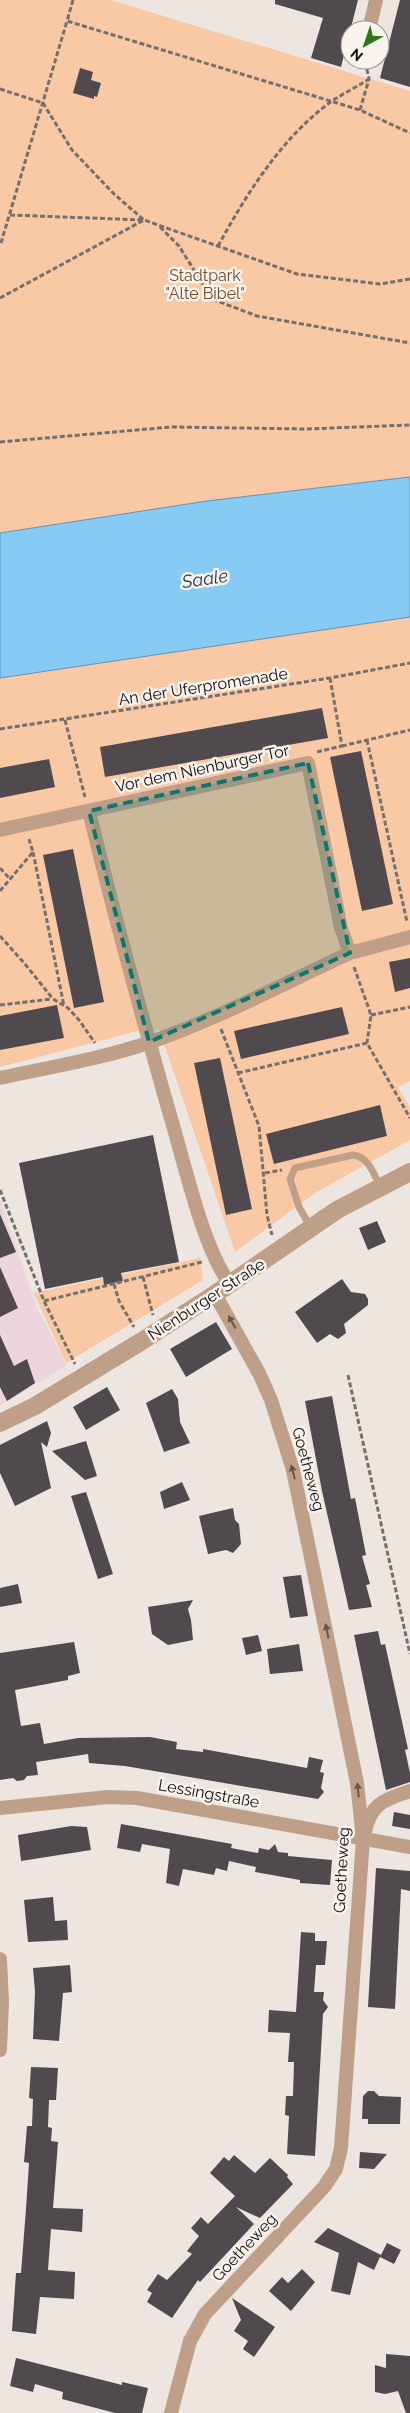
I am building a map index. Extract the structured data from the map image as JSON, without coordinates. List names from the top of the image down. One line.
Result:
{"streets":{"street":["Vor dem Nienburger Tor","Nienburger Straße","Goetheweg","Lessingstraße"],"path":["An der Uferpromenade"]},"crossings":[["Nienburger Straße","Goetheweg"],["Goetheweg","Lessingstraße"]],"one_way":["Goetheweg"],"water":["Saale"],"parks":["Stadtpark \"Alte Bibel\""],"north":"bottom left"}
